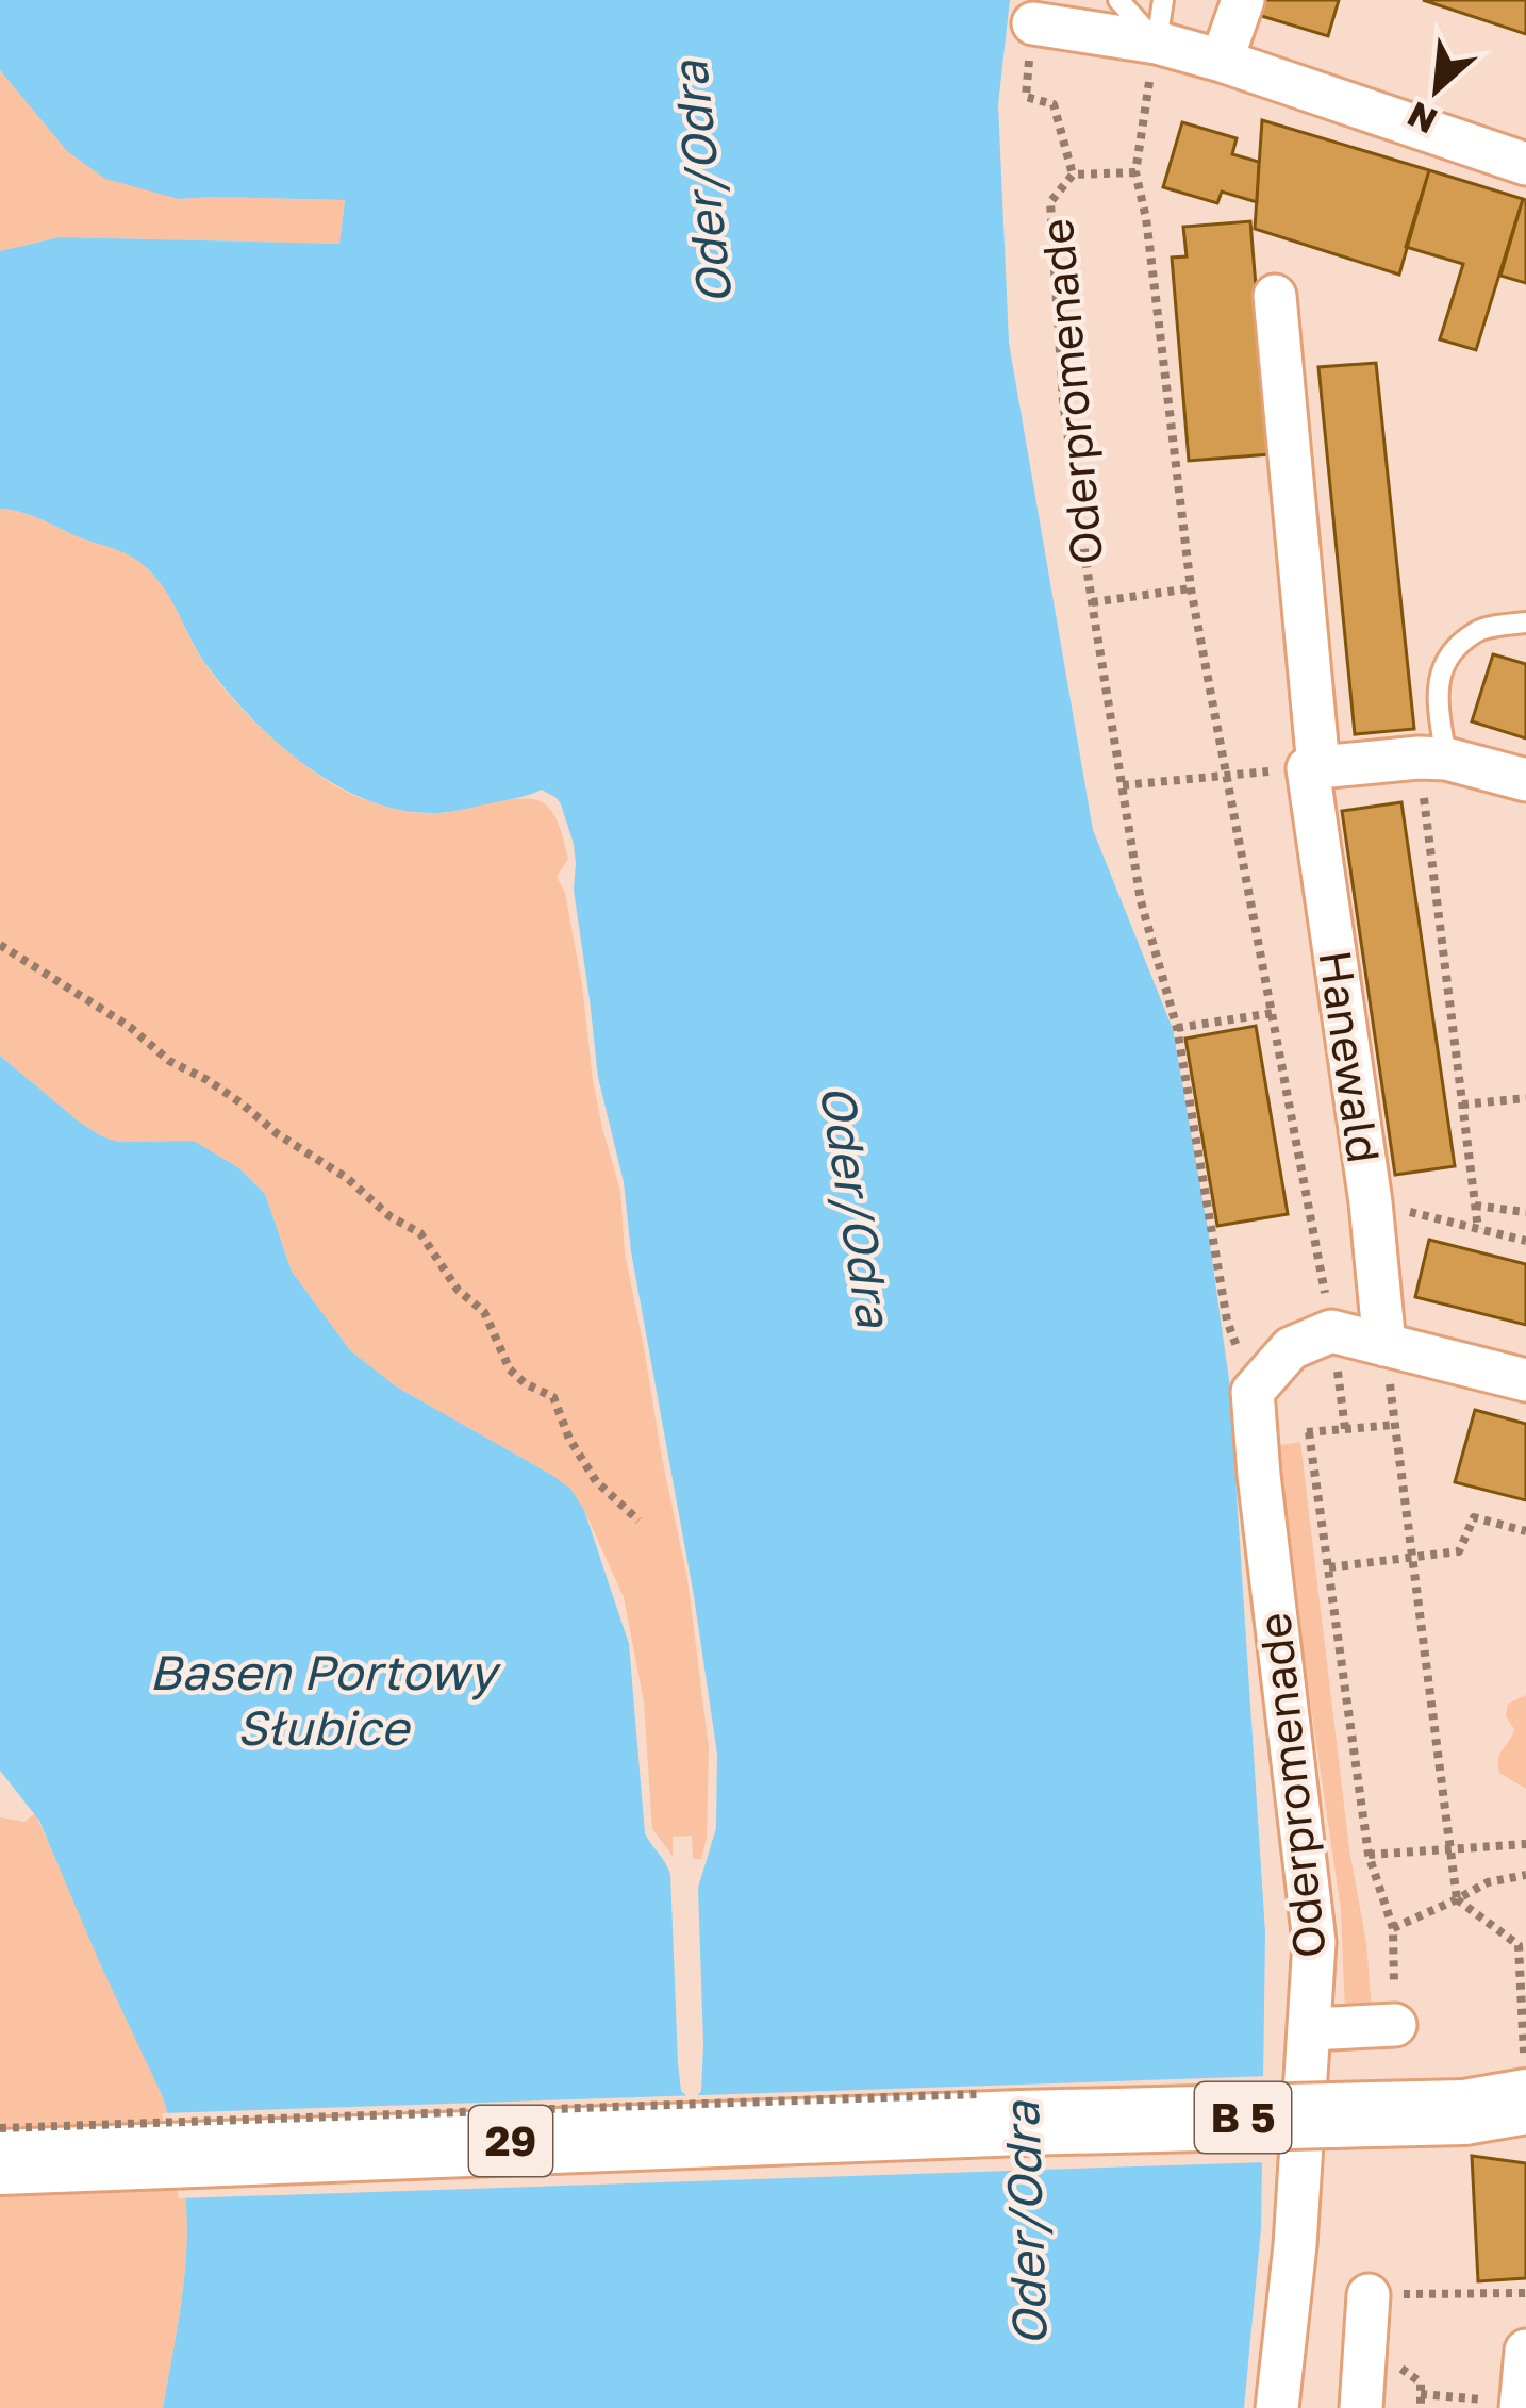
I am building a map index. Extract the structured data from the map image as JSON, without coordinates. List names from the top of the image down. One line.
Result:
{"streets":{"main road":["B 5","29"],"street":["Oderpromenade","Hanewald"]},"crossings":[["B 5","29"]],"water":["Oder/Odra","Basen Portowy Słubice"],"north":"bottom left"}
